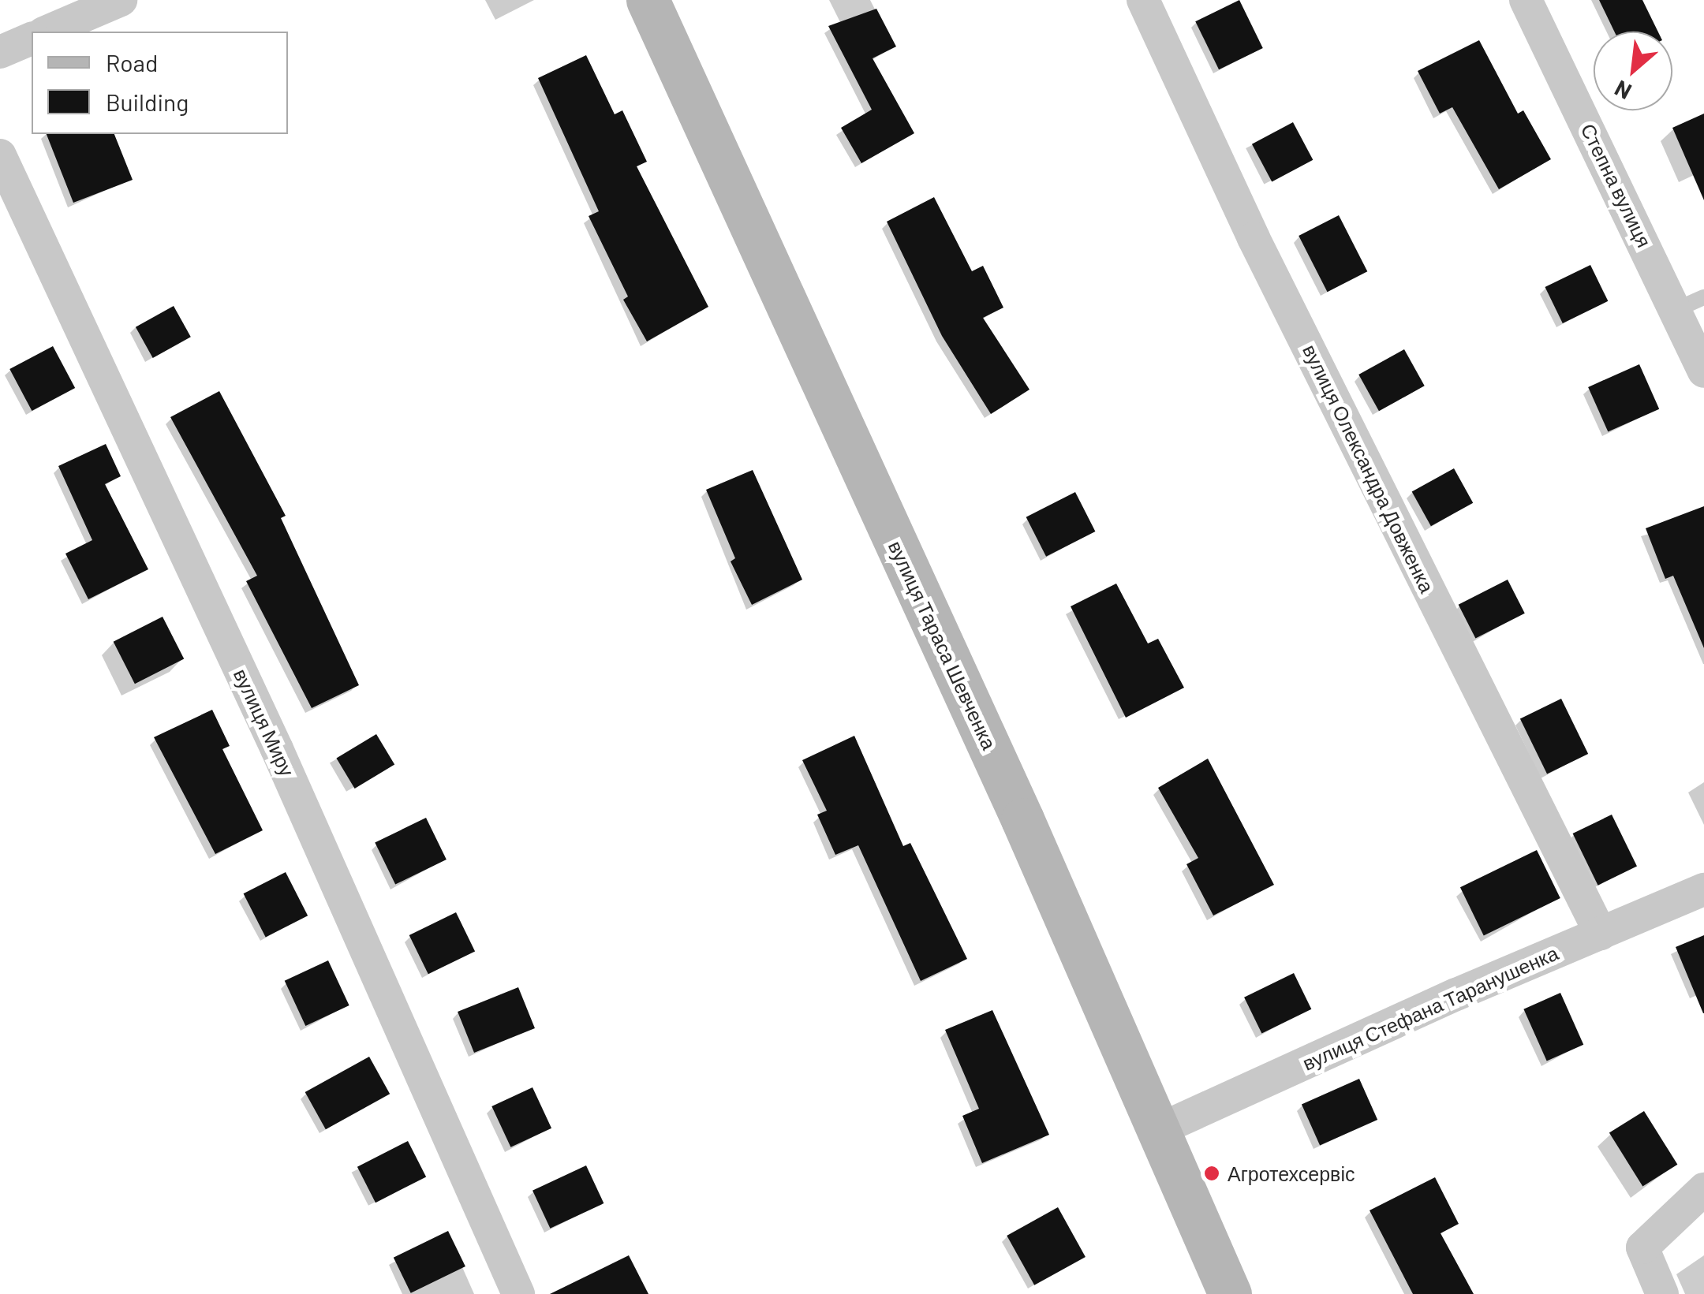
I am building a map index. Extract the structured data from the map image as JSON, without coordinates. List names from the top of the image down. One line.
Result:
{"streets":{"street":["Степна вулиця","вулиця Олександра Довженка","вулиця Тараса Шевченка","вулиця Миру","вулиця Стефана Таранушенка"]},"crossings":[["вулиця Олександра Довженка","вулиця Стефана Таранушенка"],["вулиця Тараса Шевченка","вулиця Стефана Таранушенка"]],"places":["Агротехсервіс"],"legend":["Road","Building"],"north":"bottom left"}
